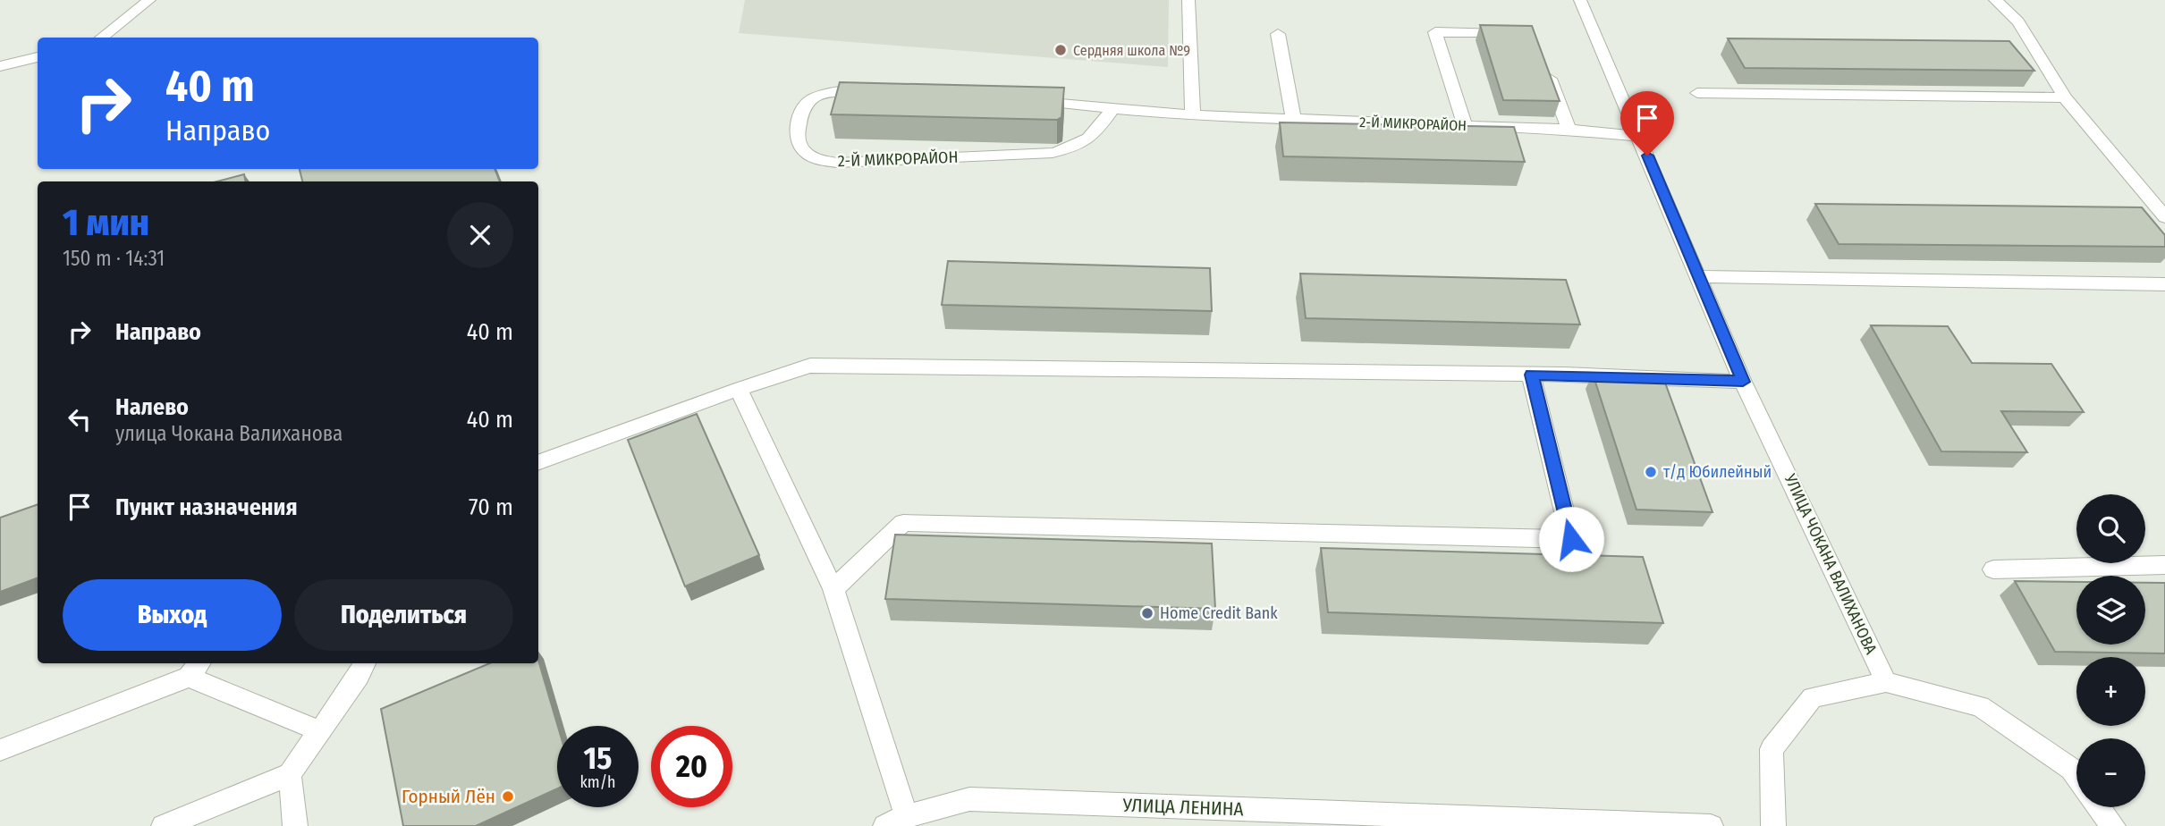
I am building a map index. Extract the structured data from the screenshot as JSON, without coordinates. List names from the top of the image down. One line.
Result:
{"streets":{"street":["2-Й МИКРОРАЙОН","УЛИЦА ЧОКАНА ВАЛИХАНОВА","УЛИЦА ЛЕНИНА"]},"crossings":[["2-Й МИКРОРАЙОН","УЛИЦА ЧОКАНА ВАЛИХАНОВА"]],"places":["Сердняя школа №9","т/д Юбилейный","Home Credit Bank","Горный Лён"],"page":{"turn":["40 m","Направо"],"heading":["1 мин","150 m · 14:31"],"list":[{"name":"Направо","value":"40 m"},{"name":"Налево","note":"улица Чокана Валиханова","value":"40 m"},{"name":"Пункт назначения","value":"70 m"}],"map_buttons":["+","−"],"buttons":["Выход","Поделиться"],"speed":"15 km/h","limit":"20"}}
